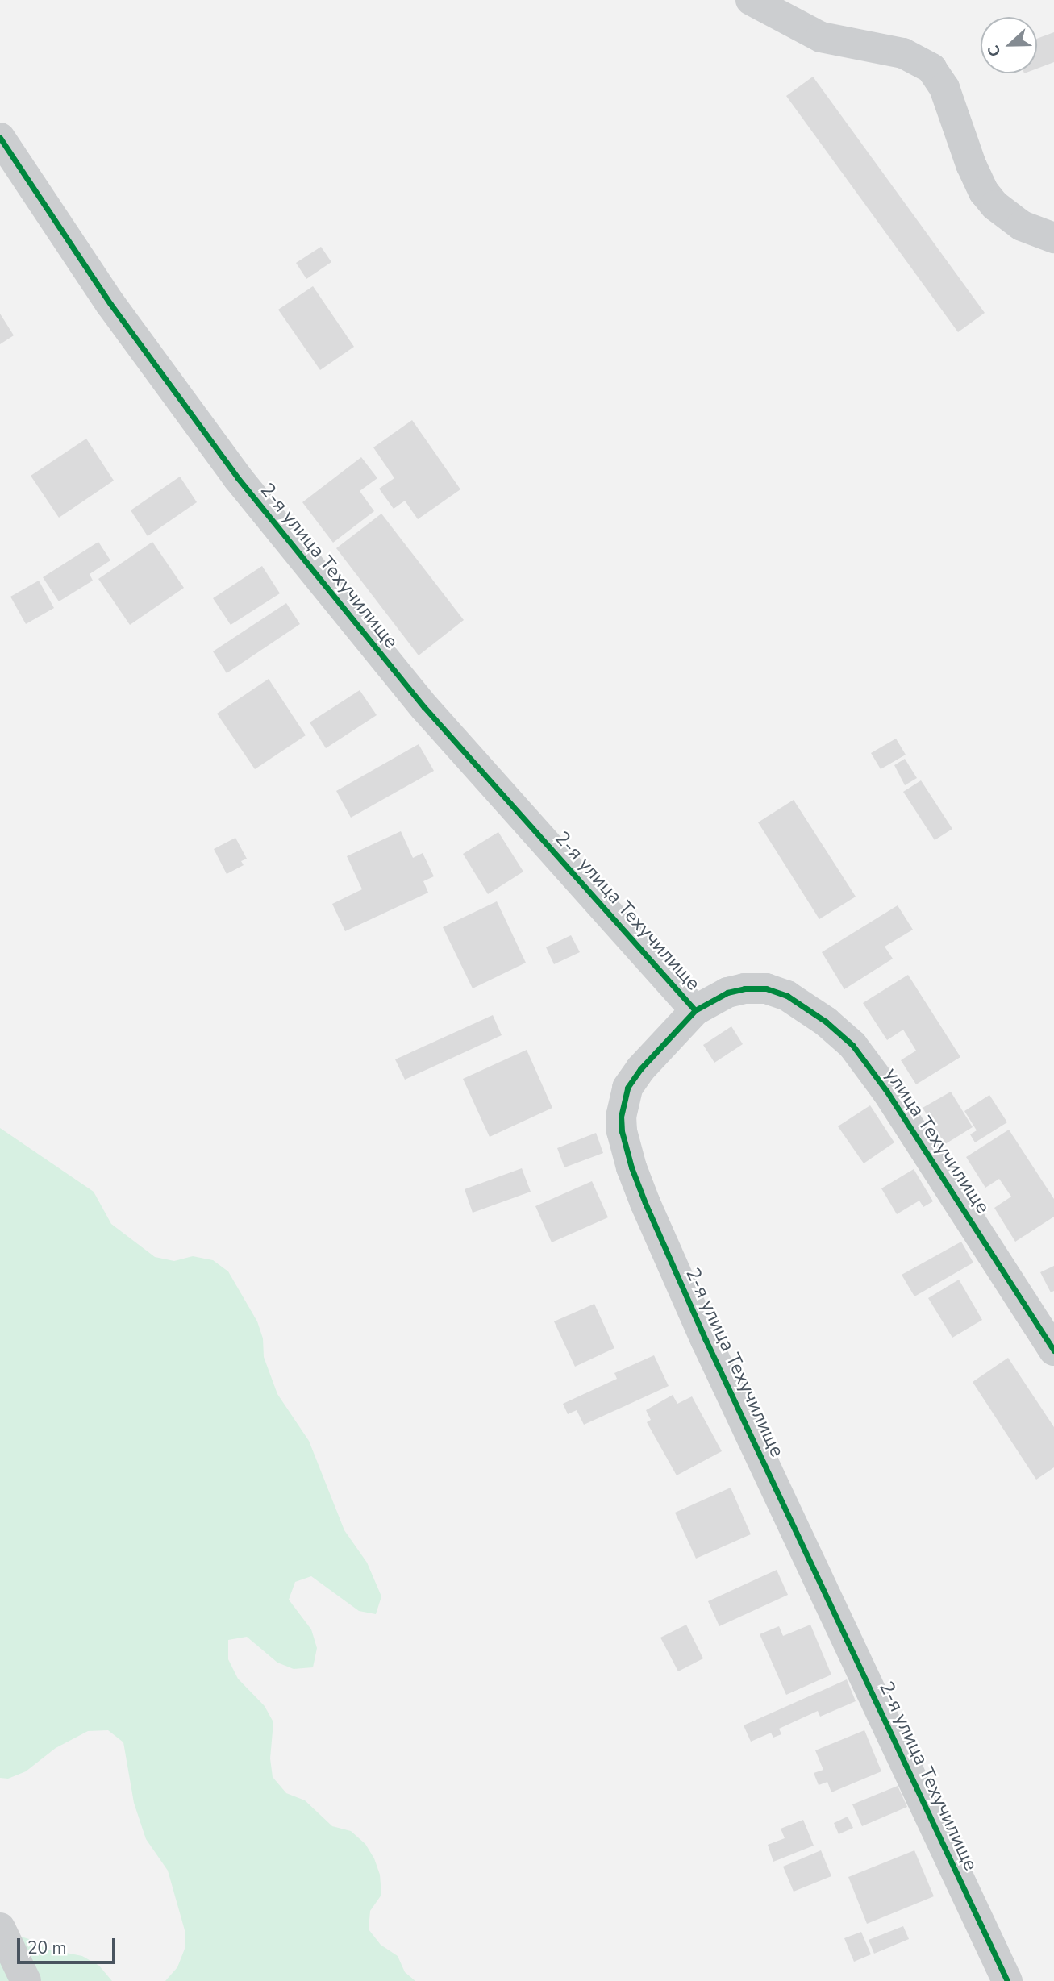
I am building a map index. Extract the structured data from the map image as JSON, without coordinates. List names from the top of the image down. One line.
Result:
{"streets":{"street":["2-я улица Техучилище","улица Техучилище"]},"crossings":[["2-я улица Техучилище","улица Техучилище"]],"scale_bar":"20 m","north":"left"}
